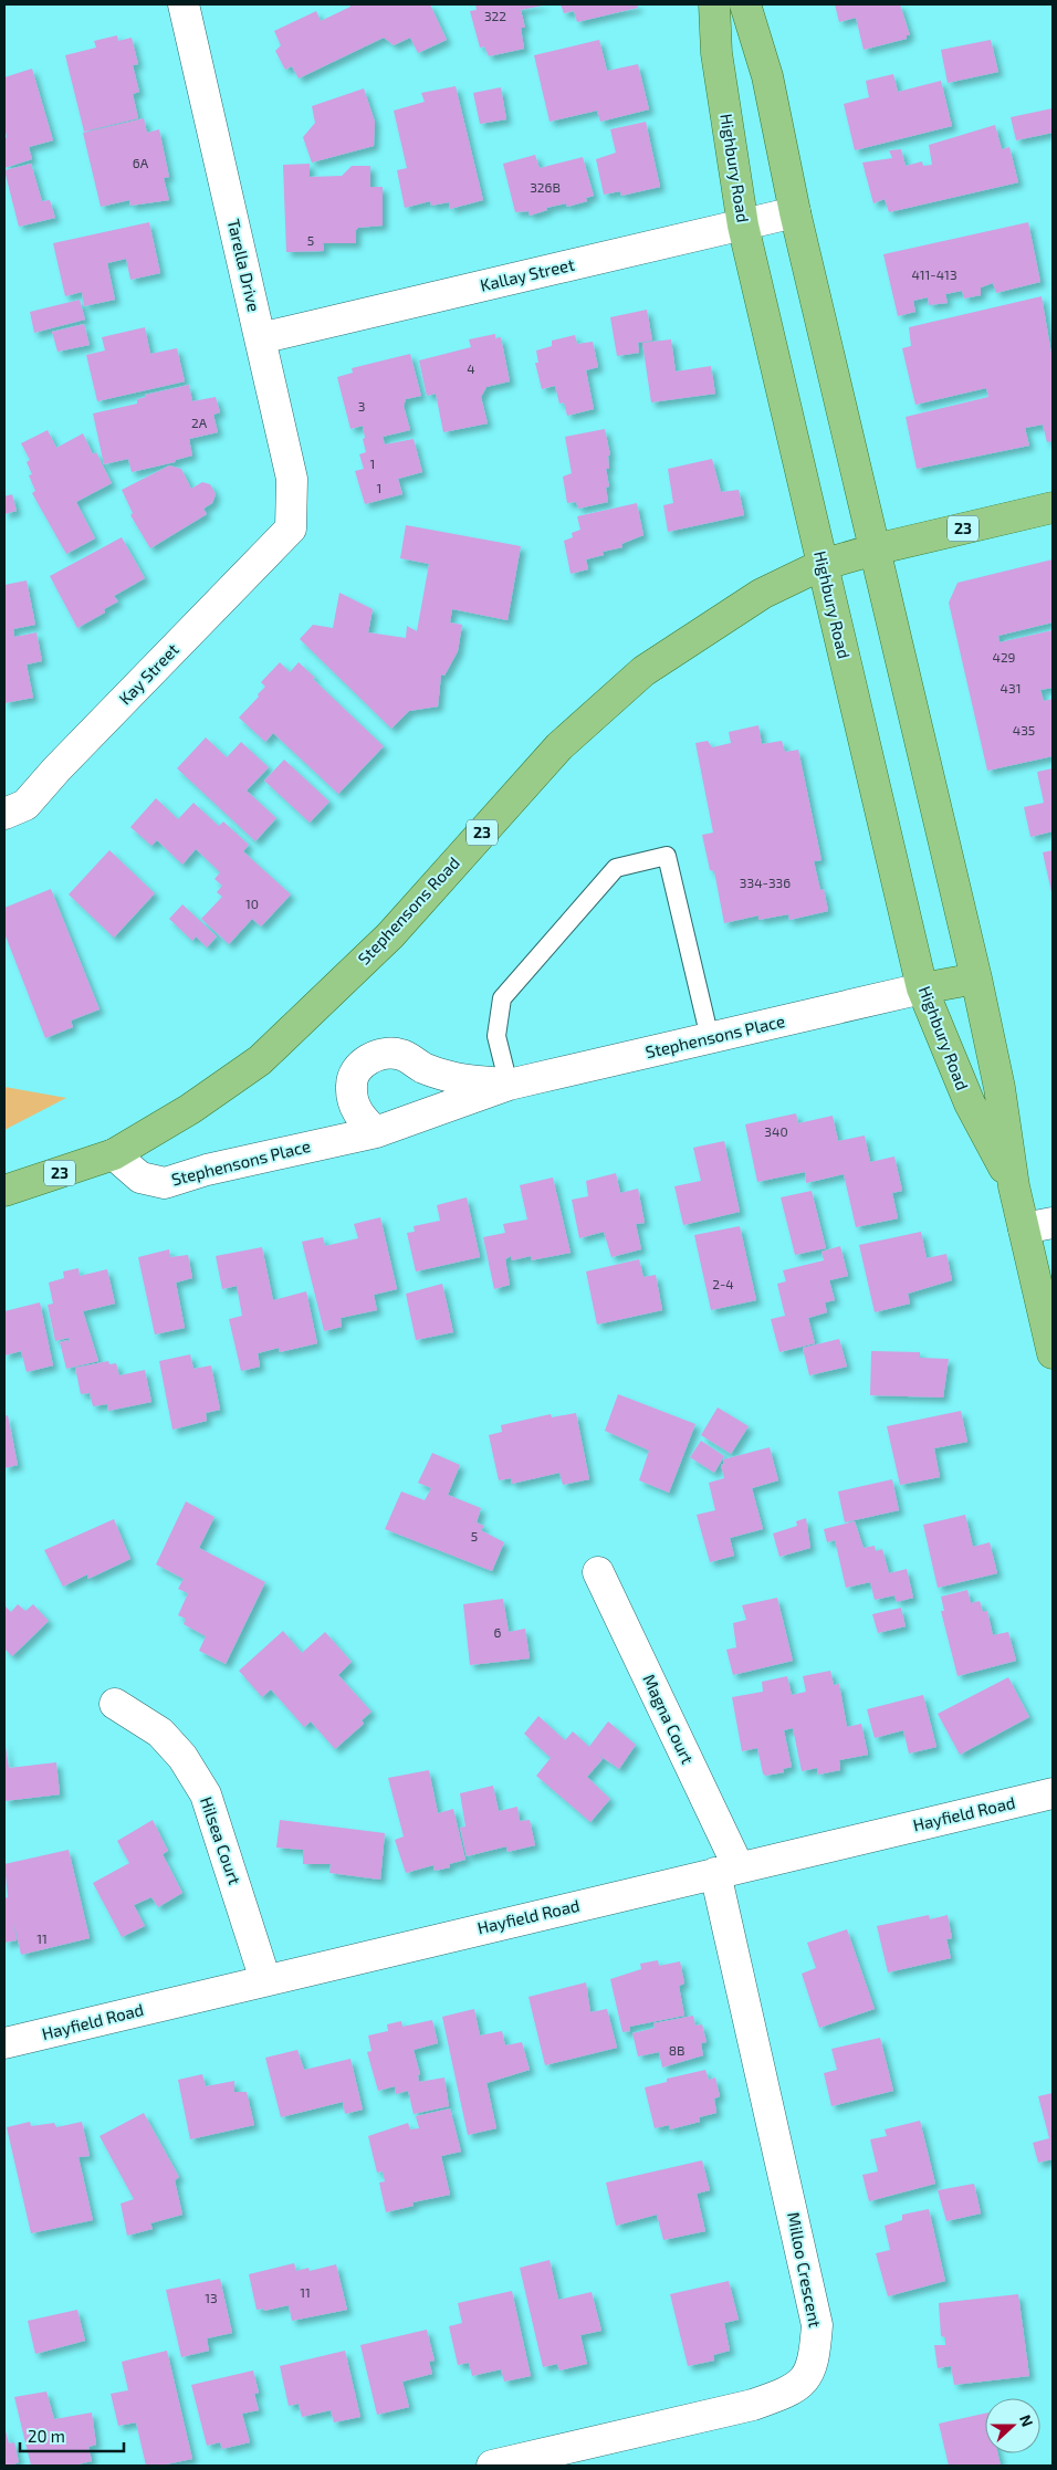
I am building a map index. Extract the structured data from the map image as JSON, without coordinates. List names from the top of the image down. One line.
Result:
{"streets":{"main road":["Highbury Road","23","Stephensons Road"],"street":["Tarella Drive","Kallay Street","Kay Street","Stephensons Place","Magna Court","Hayfield Road","Hilsea Court","Milloo Crescent"]},"crossings":[["Highbury Road","Kallay Street"],["Highbury Road","23"],["Highbury Road","Stephensons Road"],["Highbury Road","Stephensons Place"],["Tarella Drive","Kallay Street"],["Tarella Drive","Kay Street"],["23","Stephensons Road"],["Stephensons Road","Stephensons Place"],["Magna Court","Hayfield Road"],["Magna Court","Milloo Crescent"],["Hayfield Road","Hilsea Court"],["Hayfield Road","Milloo Crescent"]],"house_numbers":["322","6A","326B","5","411-413","4","3","2A","1","1","429","431","435","334-336","10","340","2-4","5","6","11","8B","11","13"],"scale_bar":"20 m","north":"right"}
